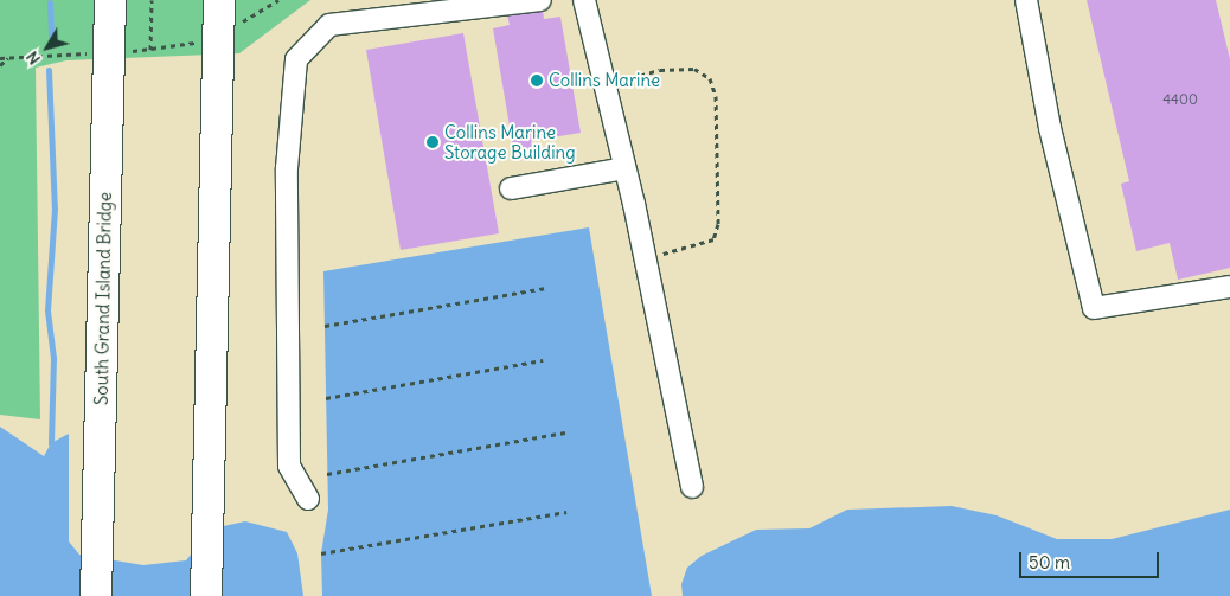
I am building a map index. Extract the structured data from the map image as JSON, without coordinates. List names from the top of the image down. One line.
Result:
{"streets":{"highway":["South Grand Island Bridge"]},"places":["Collins Marine","Collins Marine Storage Building"],"house_numbers":["4400"],"scale_bar":"50 m","north":"bottom left"}
